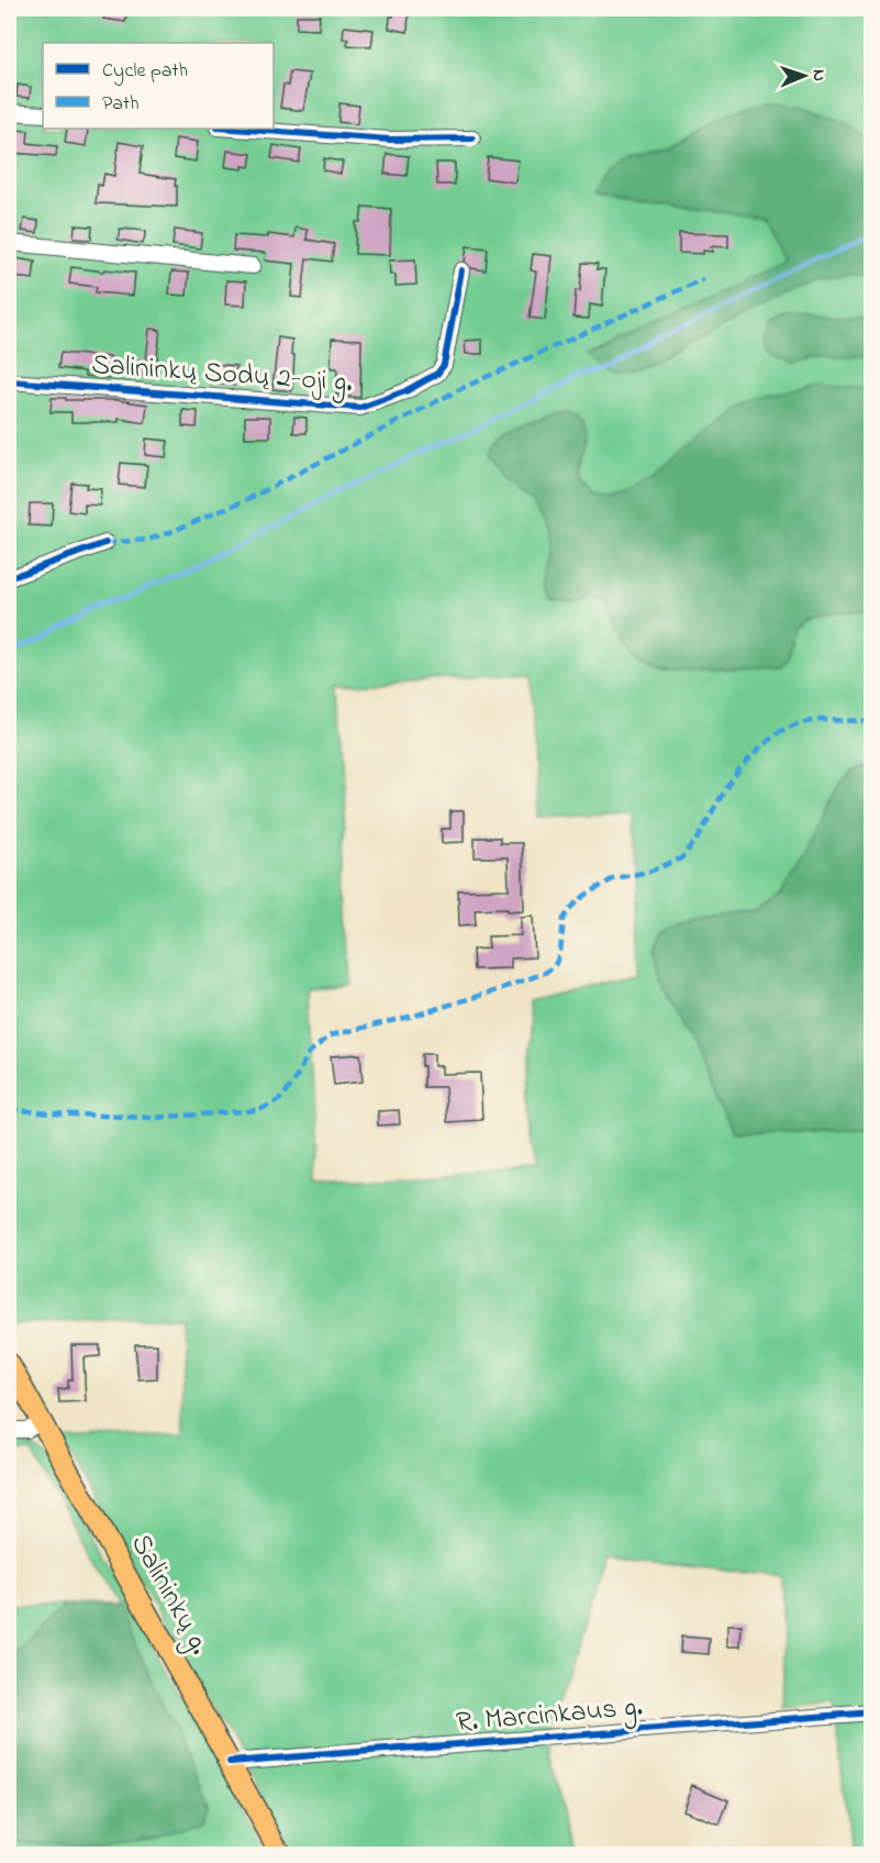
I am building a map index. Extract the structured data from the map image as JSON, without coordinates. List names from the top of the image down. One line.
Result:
{"streets":{"main road":["Salininkų g."],"street":["Salininkų Sodų 2-oji g.","R. Marcinkaus g."]},"crossings":[["Salininkų g.","R. Marcinkaus g."]],"legend":["Cycle path","Path"],"north":"right"}
